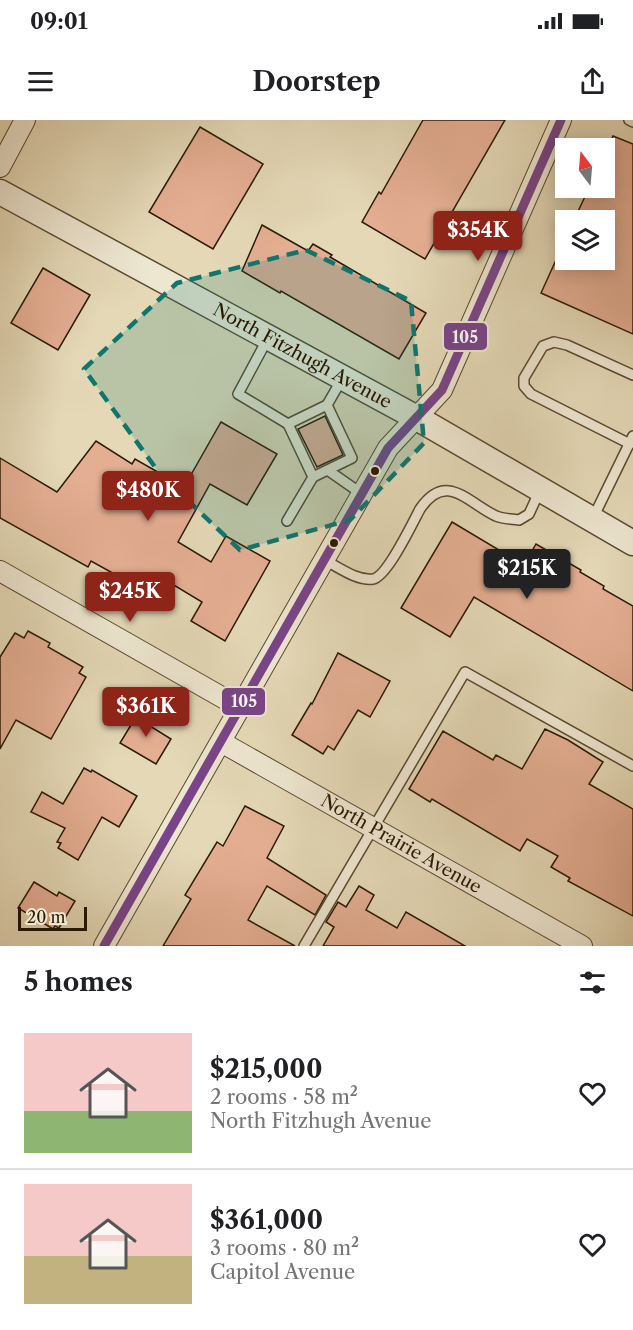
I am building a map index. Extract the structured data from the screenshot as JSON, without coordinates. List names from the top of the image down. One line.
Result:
{"streets":{"street":["North Fitzhugh Avenue","North Prairie Avenue"]},"lines":["transit line 105"],"scale_bar":"20 m","north":"top","page":{"status":"09:01","header":"Doorstep","price":["$354K","$480K","$215K","$245K","$361K"],"scale":"20 m","heading":"5 homes","list":[{"name":"$215,000","note":"2 rooms · 58 m² · North Fitzhugh Avenue"},{"name":"$361,000","note":"3 rooms · 80 m² · Capitol Avenue"}]}}
